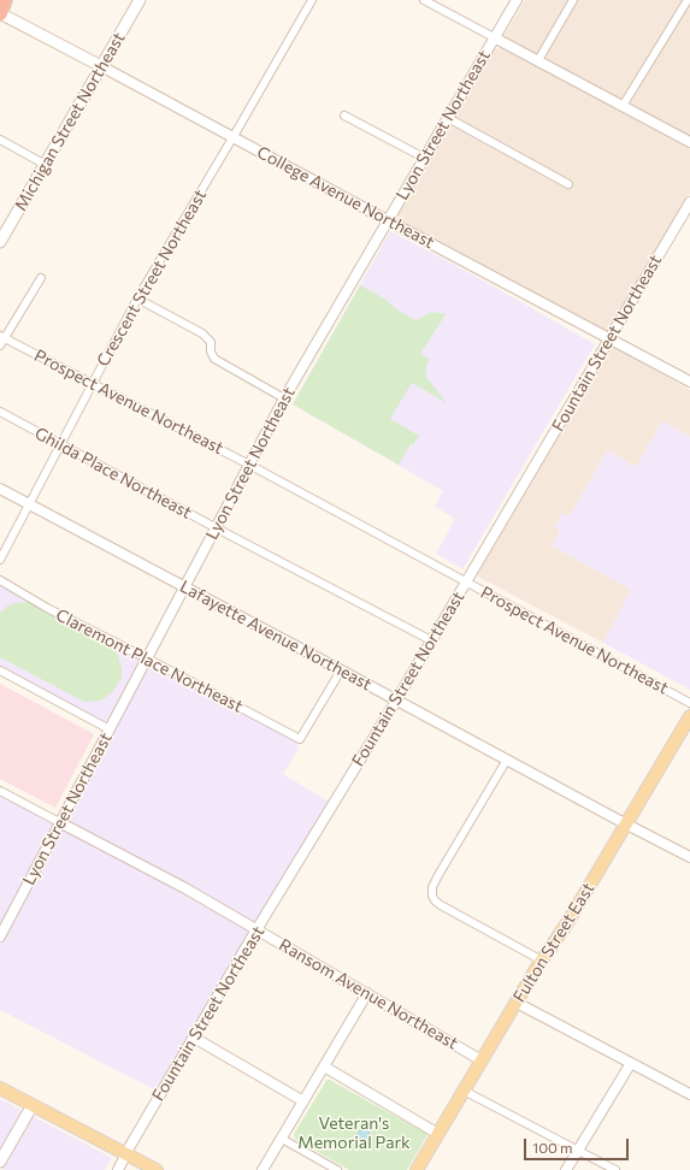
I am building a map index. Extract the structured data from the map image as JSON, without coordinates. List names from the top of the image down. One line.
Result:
{"streets":{"main road":["Michigan Street Northeast","College Avenue Northeast","Fulton Street East"],"street":["Lyon Street Northeast","Crescent Street Northeast","Fountain Street Northeast","Prospect Avenue Northeast","Ghilda Place Northeast","Lafayette Avenue Northeast","Claremont Place Northeast","Ransom Avenue Northeast"]},"crossings":[["Michigan Street Northeast","College Avenue Northeast"],["Lyon Street Northeast","College Avenue Northeast"],["Lyon Street Northeast","Prospect Avenue Northeast"],["Lyon Street Northeast","Ghilda Place Northeast"],["Lyon Street Northeast","Lafayette Avenue Northeast"],["Lyon Street Northeast","Claremont Place Northeast"],["Lyon Street Northeast","Ransom Avenue Northeast"],["College Avenue Northeast","Crescent Street Northeast"],["College Avenue Northeast","Fountain Street Northeast"],["Crescent Street Northeast","Prospect Avenue Northeast"],["Crescent Street Northeast","Ghilda Place Northeast"],["Crescent Street Northeast","Lafayette Avenue Northeast"],["Fountain Street Northeast","Prospect Avenue Northeast"],["Fountain Street Northeast","Ghilda Place Northeast"],["Fountain Street Northeast","Lafayette Avenue Northeast"],["Fountain Street Northeast","Ransom Avenue Northeast"],["Lafayette Avenue Northeast","Claremont Place Northeast"],["Lafayette Avenue Northeast","Fulton Street East"],["Fulton Street East","Ransom Avenue Northeast"]],"parks":["Veteran's Memorial Park"],"scale_bar":"100 m"}
